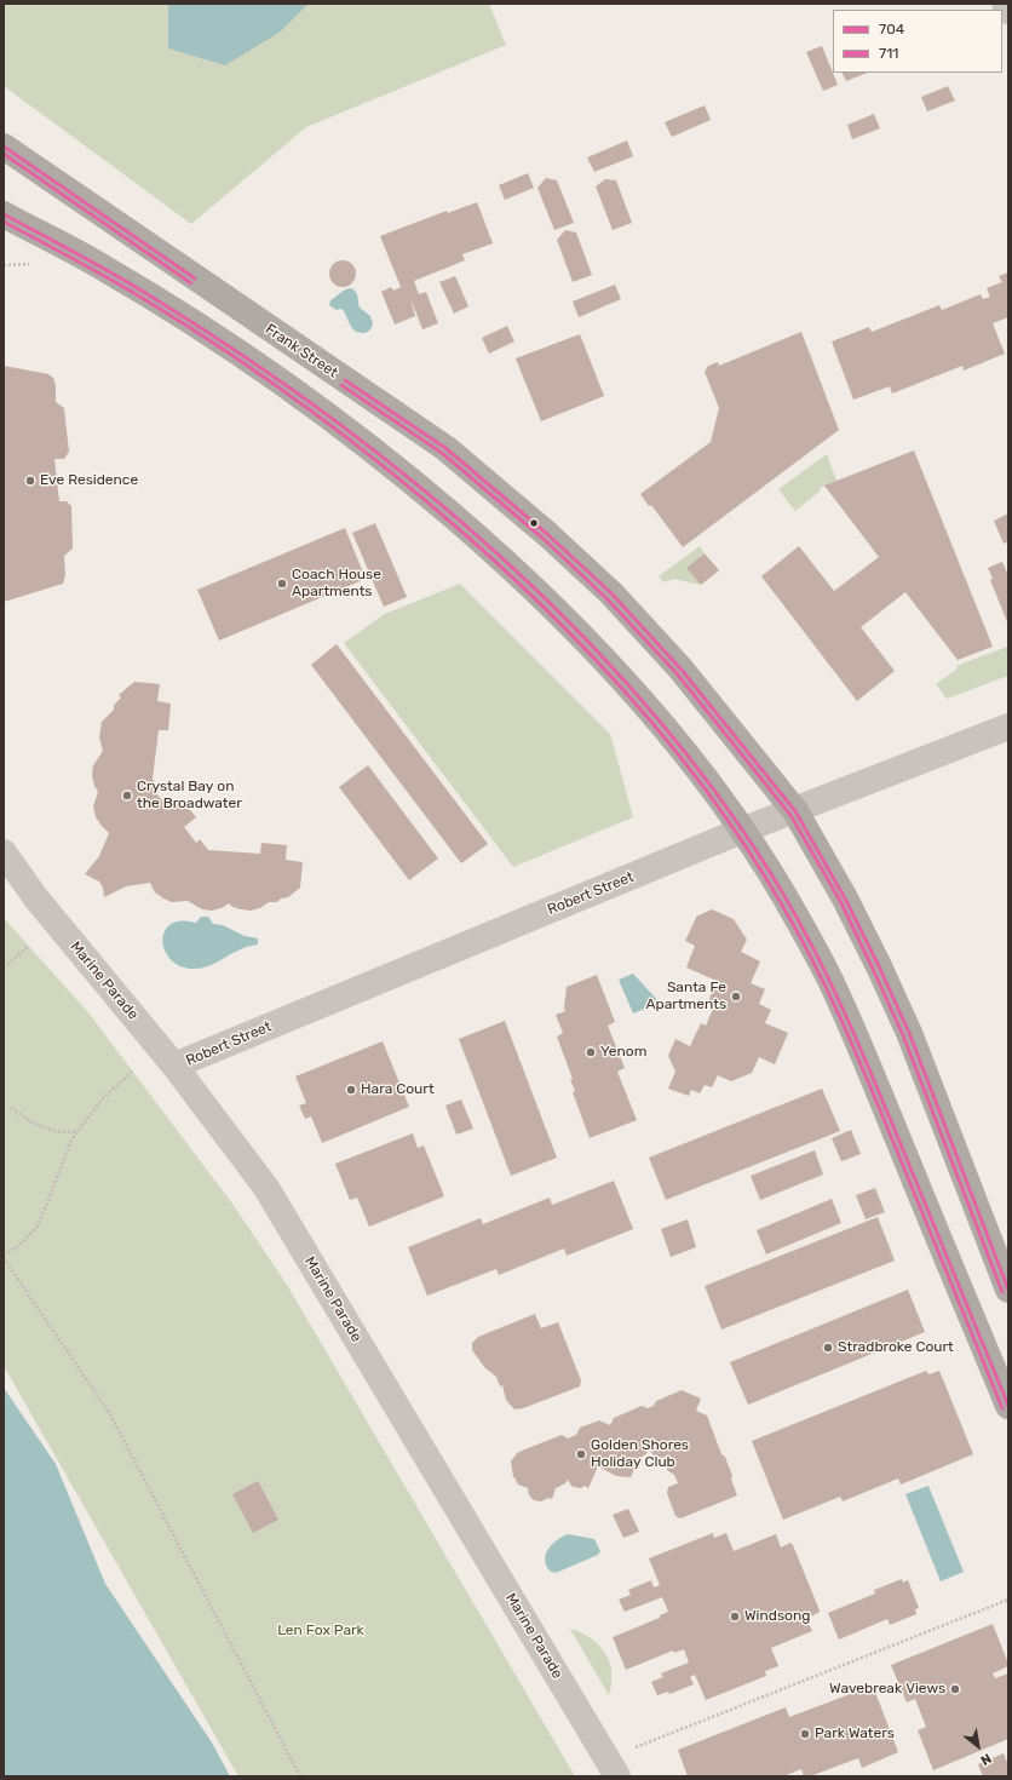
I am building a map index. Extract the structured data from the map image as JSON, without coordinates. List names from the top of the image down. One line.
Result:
{"streets":{"highway":["Frank Street"],"street":["Robert Street","Marine Parade"]},"crossings":[["Frank Street","Robert Street"],["Robert Street","Marine Parade"]],"parks":["Len Fox Park"],"places":["Eve Residence","Coach House Apartments","Crystal Bay on the Broadwater","Santa Fe Apartments","Yenom","Hara Court","Stradbroke Court","Golden Shores Holiday Club","Windsong","Wavebreak Views","Park Waters"],"lines":["transit line 704","transit line 711"],"legend":["704","711"],"north":"bottom right"}
